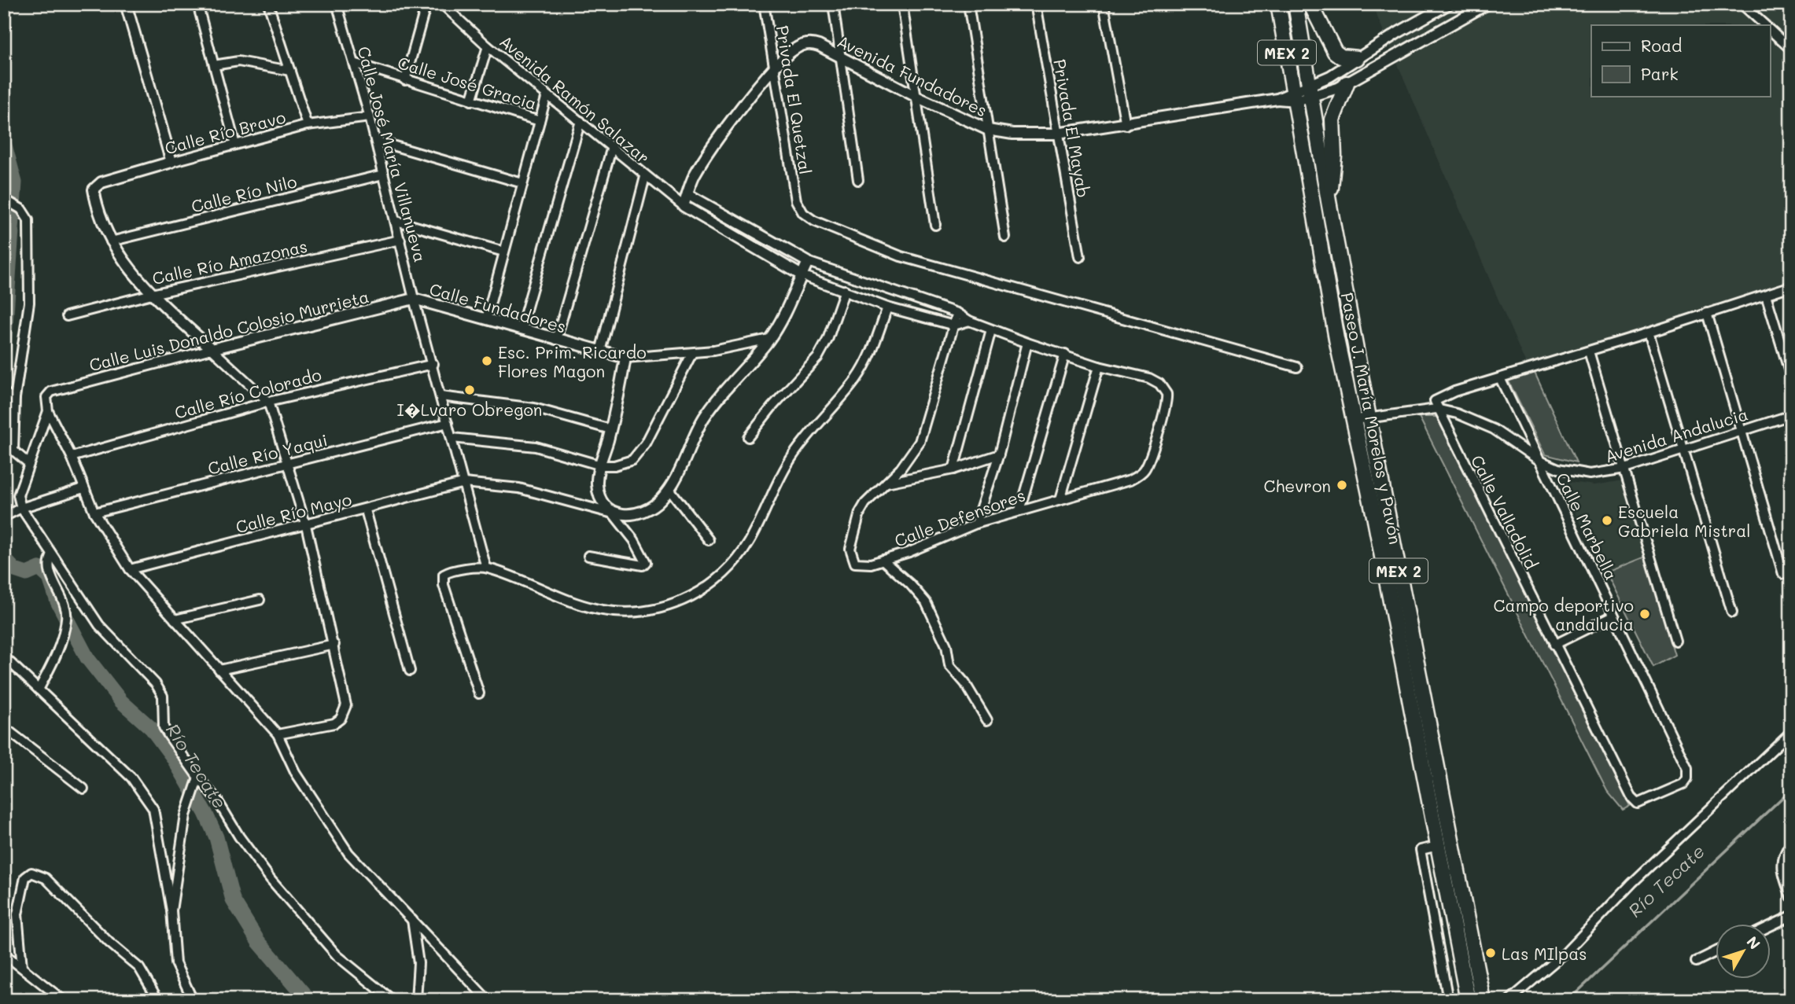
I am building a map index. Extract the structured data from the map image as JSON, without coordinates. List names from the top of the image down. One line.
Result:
{"streets":{"highway":["MEX 2","Paseo J. María Morelos y Pavón"],"street":["Avenida Fundadores","Calle José Gracia","Avenida Ramón Salazar","Privada El Quetzal","Privada El Mayab","Calle Río Bravo","Calle José María Villanueva","Calle Río Nilo","Calle Río Amazonas","Calle Fundadores","Calle Luis Donaldo Colosio Murrieta","Calle Río Colorado","Avenida Andalucia","Calle Río Yaqui","Calle Valladolid","Calle Río Mayo","Calle Defensores","Calle Marbella"]},"crossings":[["Avenida Fundadores","Avenida Ramón Salazar"],["Avenida Fundadores","Privada El Quetzal"],["Avenida Fundadores","Privada El Mayab"],["Avenida Fundadores","Paseo J. María Morelos y Pavón"],["Calle José Gracia","Calle José María Villanueva"],["Avenida Ramón Salazar","Calle Defensores"],["Calle Río Bravo","Calle José María Villanueva"],["Calle Río Bravo","Calle Río Nilo"],["Calle José María Villanueva","Calle Río Nilo"],["Calle José María Villanueva","Calle Río Amazonas"],["Calle José María Villanueva","Calle Fundadores"],["Calle José María Villanueva","Calle Luis Donaldo Colosio Murrieta"],["Calle José María Villanueva","Calle Río Colorado"],["Calle José María Villanueva","Calle Río Yaqui"],["Calle José María Villanueva","Calle Río Mayo"],["Calle Fundadores","Calle Luis Donaldo Colosio Murrieta"],["Paseo J. María Morelos y Pavón","Avenida Andalucia"],["Avenida Andalucia","Calle Valladolid"],["Avenida Andalucia","Calle Marbella"],["Calle Valladolid","Calle Marbella"]],"water":["Río Tecate"],"places":["Esc. Prim. Ricardo Flores Magon","I�Lvaro Obregon","Chevron","Escuela Gabriela Mistral","Campo deportivo andalucia","Las MIlpas"],"legend":["Road","Park"],"north":"top right"}
